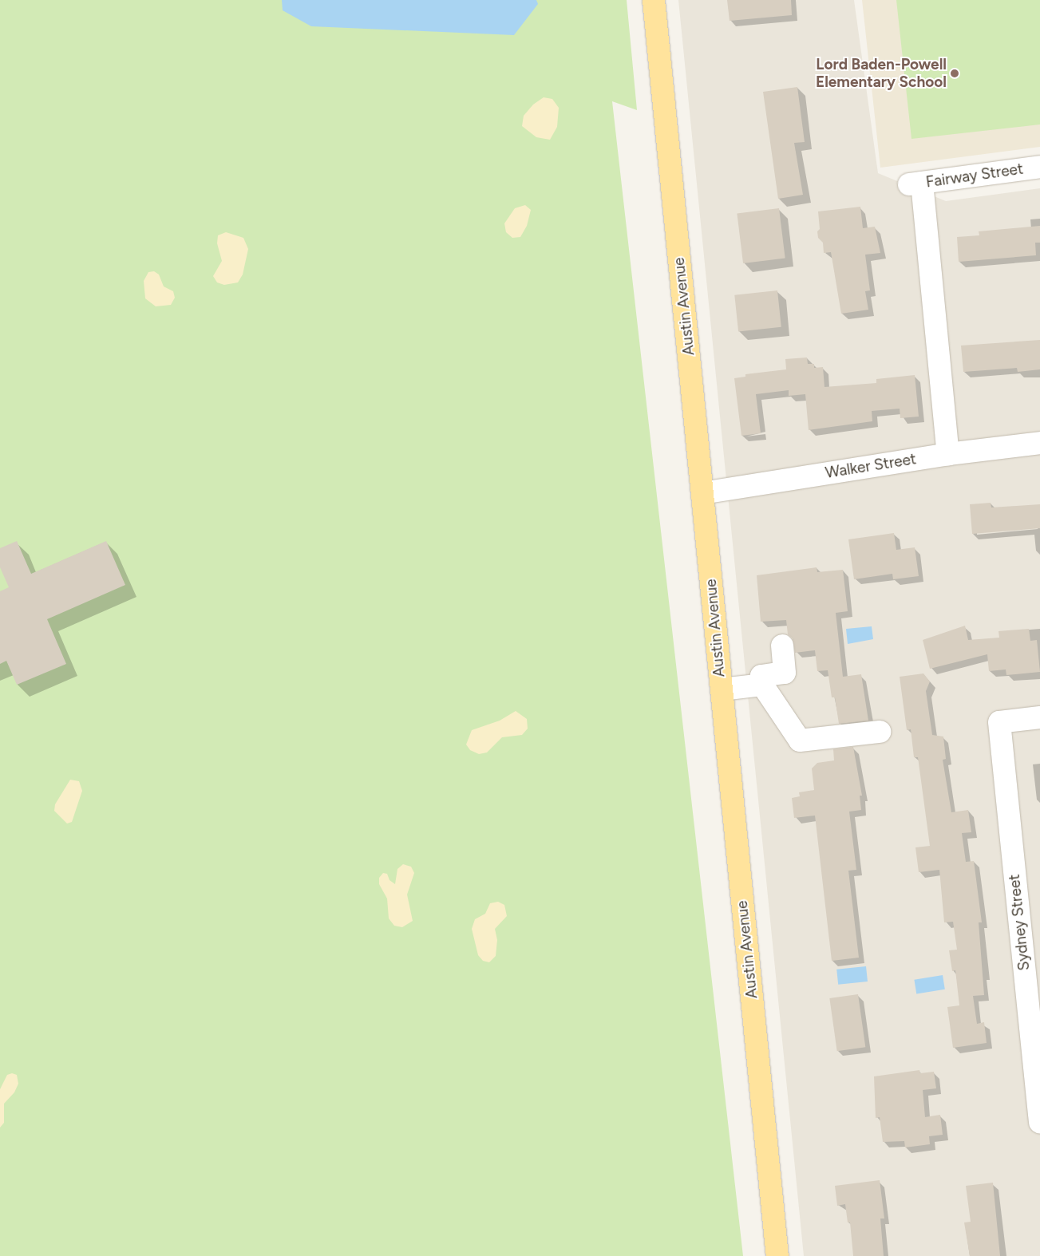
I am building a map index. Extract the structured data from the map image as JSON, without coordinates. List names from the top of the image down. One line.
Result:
{"streets":{"main road":["Austin Avenue"],"street":["Fairway Street","Walker Street","Sydney Street"]},"crossings":[["Fairway Street","Walker Street"],["Austin Avenue","Walker Street"]],"places":["Lord Baden-Powell Elementary School"]}
